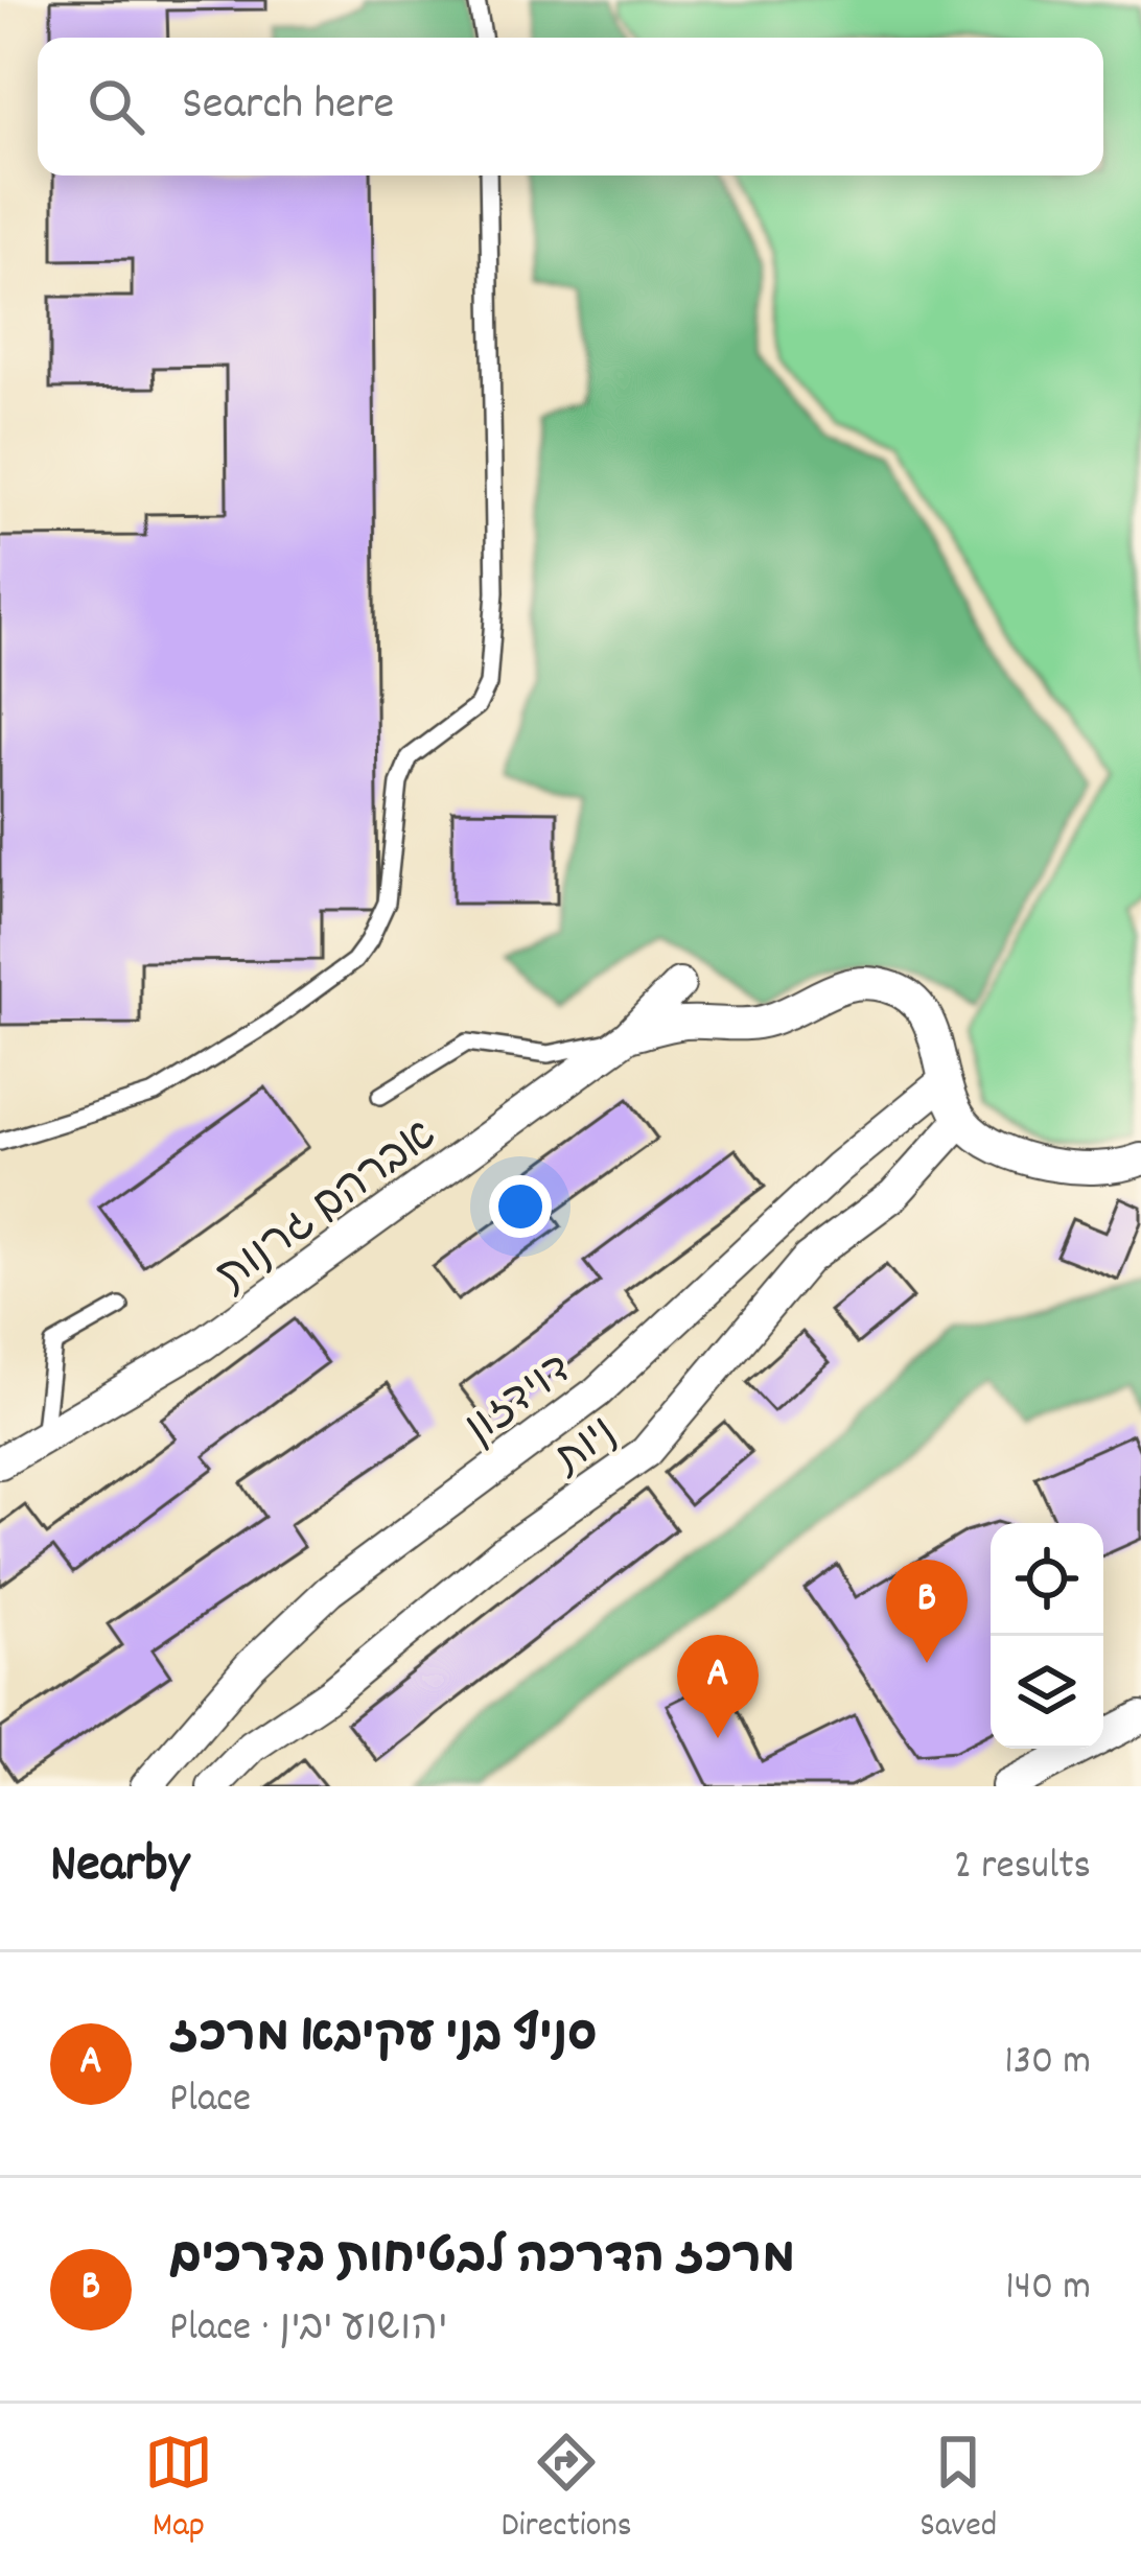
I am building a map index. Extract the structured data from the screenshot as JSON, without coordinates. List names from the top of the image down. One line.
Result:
{"streets":{"street":["אברהם גרנות","דוידזון","ניות"]},"page":{"search":"Search here","pins":["B","A"],"heading":["Nearby","2 results"],"list":[{"mark":"A","name":"סניף בני עקיבא מרכז","note":"Place","value":"130 m"},{"mark":"B","name":"מרכז הדרכה לבטיחות בדרכים","note":"Place · יהושוע יבין","value":"140 m"}],"nav":["Map","Directions","Saved"]}}
